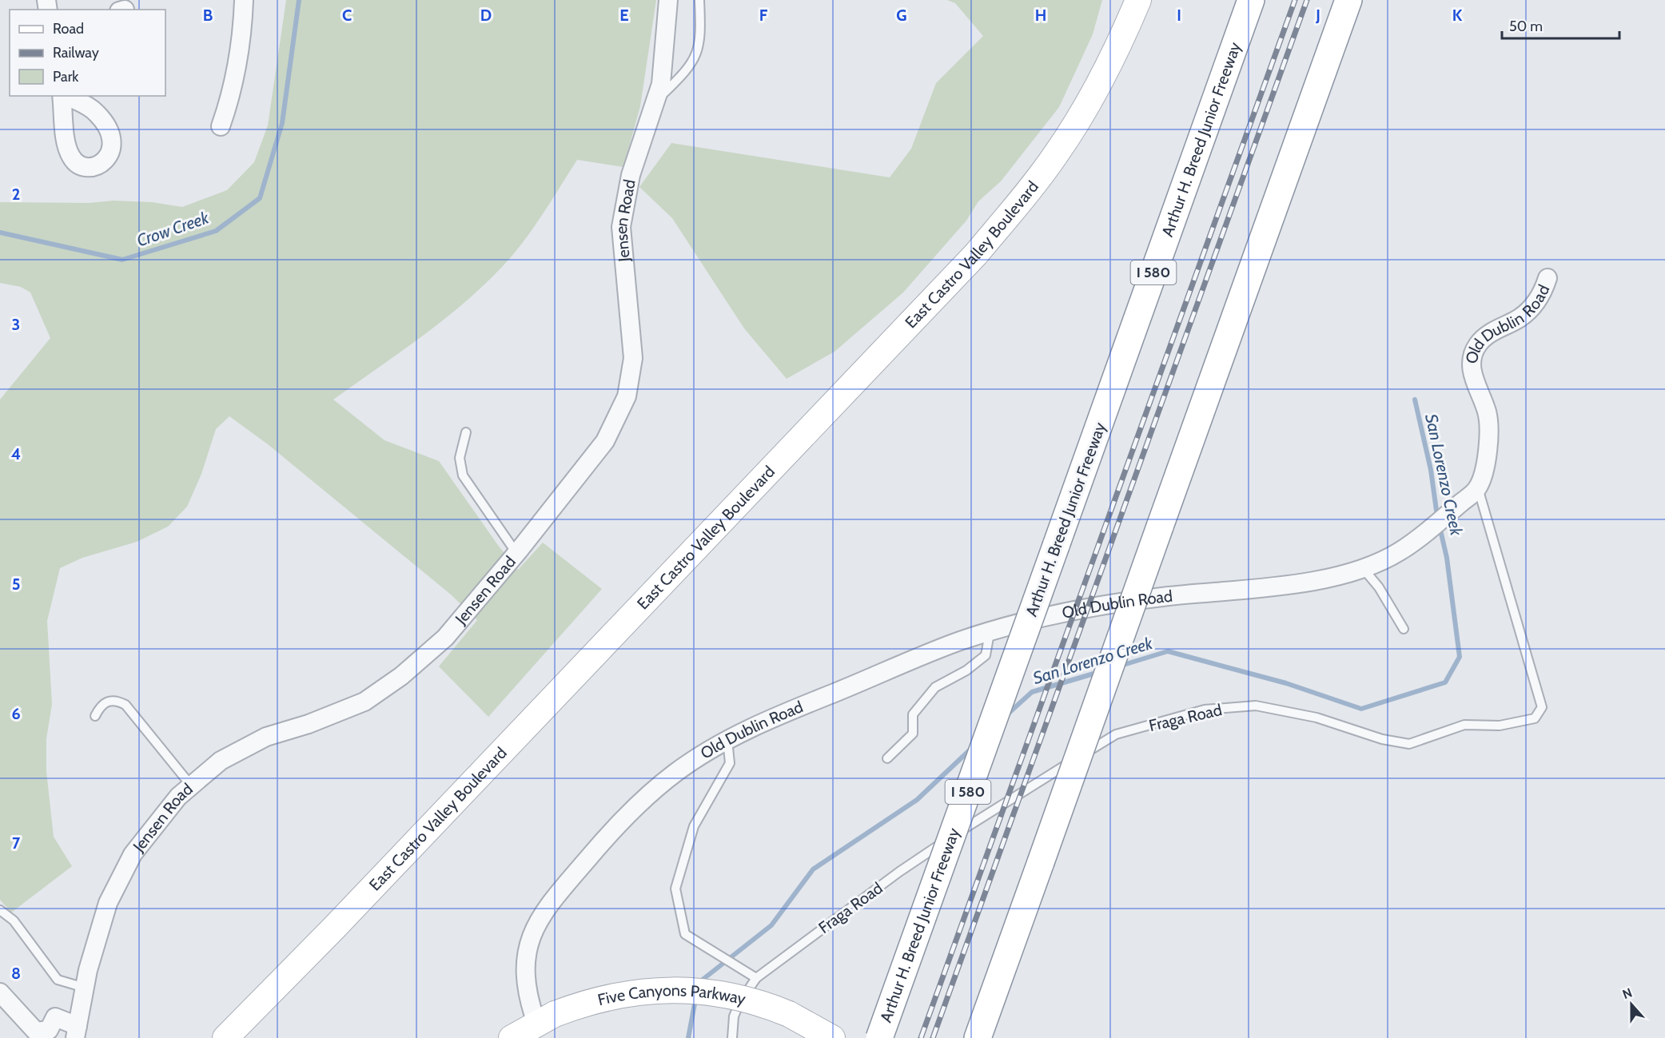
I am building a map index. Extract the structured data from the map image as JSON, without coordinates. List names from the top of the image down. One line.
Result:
{"streets":{"highway":["Arthur H. Breed Junior Freeway","I 580"],"main road":["East Castro Valley Boulevard","Five Canyons Parkway"],"street":["Jensen Road","Old Dublin Road"],"lane":["Fraga Road"]},"crossings":[["Old Dublin Road","Fraga Road"],["Old Dublin Road","Five Canyons Parkway"]],"water":["Crow Creek","San Lorenzo Creek"],"legend":["Road","Railway","Park"],"scale_bar":"50 m","north":"top","grid":{"columns":["B","C","D","E","F","G","H","I","J","K"],"rows":["2","3","4","5","6","7","8"]}}
